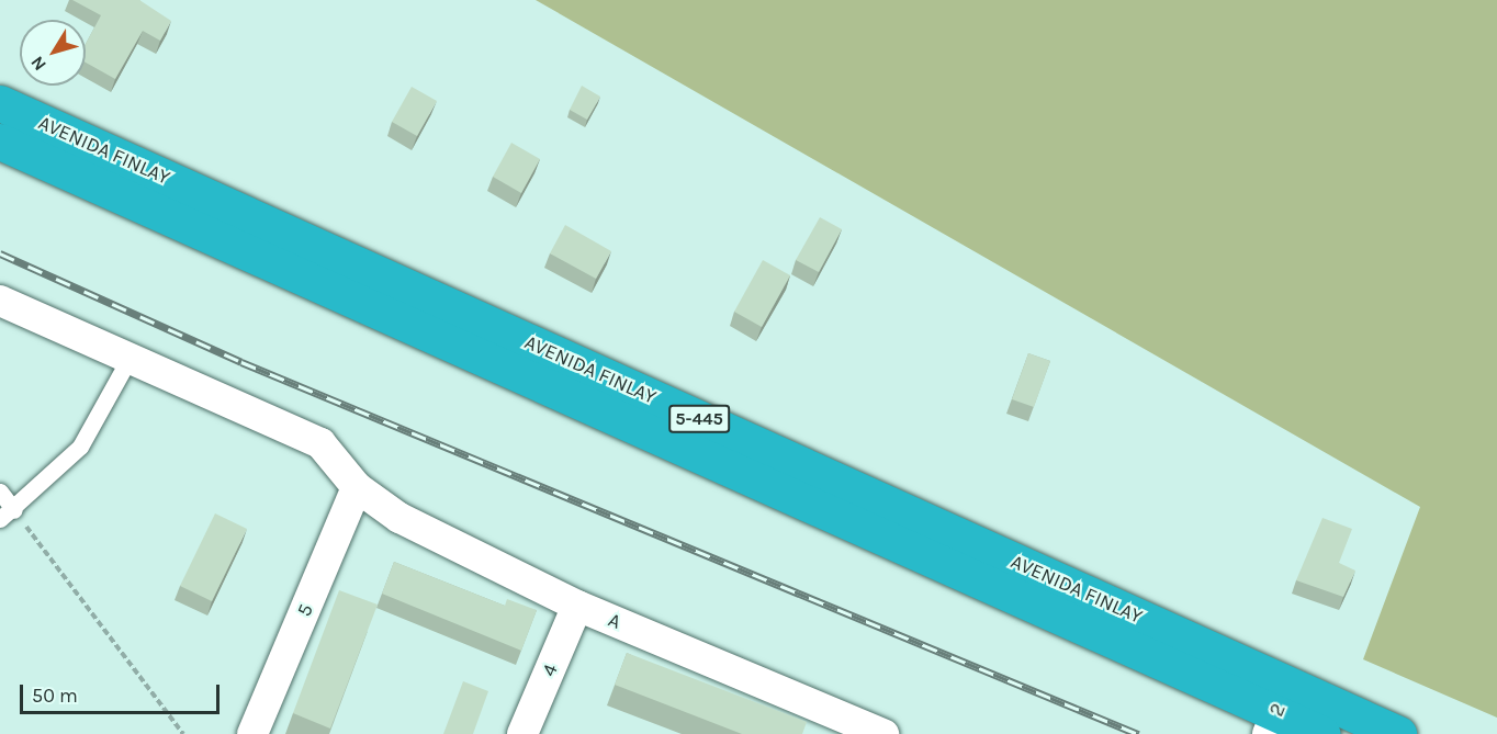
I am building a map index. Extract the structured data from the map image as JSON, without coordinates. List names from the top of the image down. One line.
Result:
{"streets":{"highway":["AVENIDA FINLAY","5-445"],"street":["5","A","4"]},"crossings":[["5","A"],["A","4"]],"scale_bar":"50 m","north":"bottom left"}
